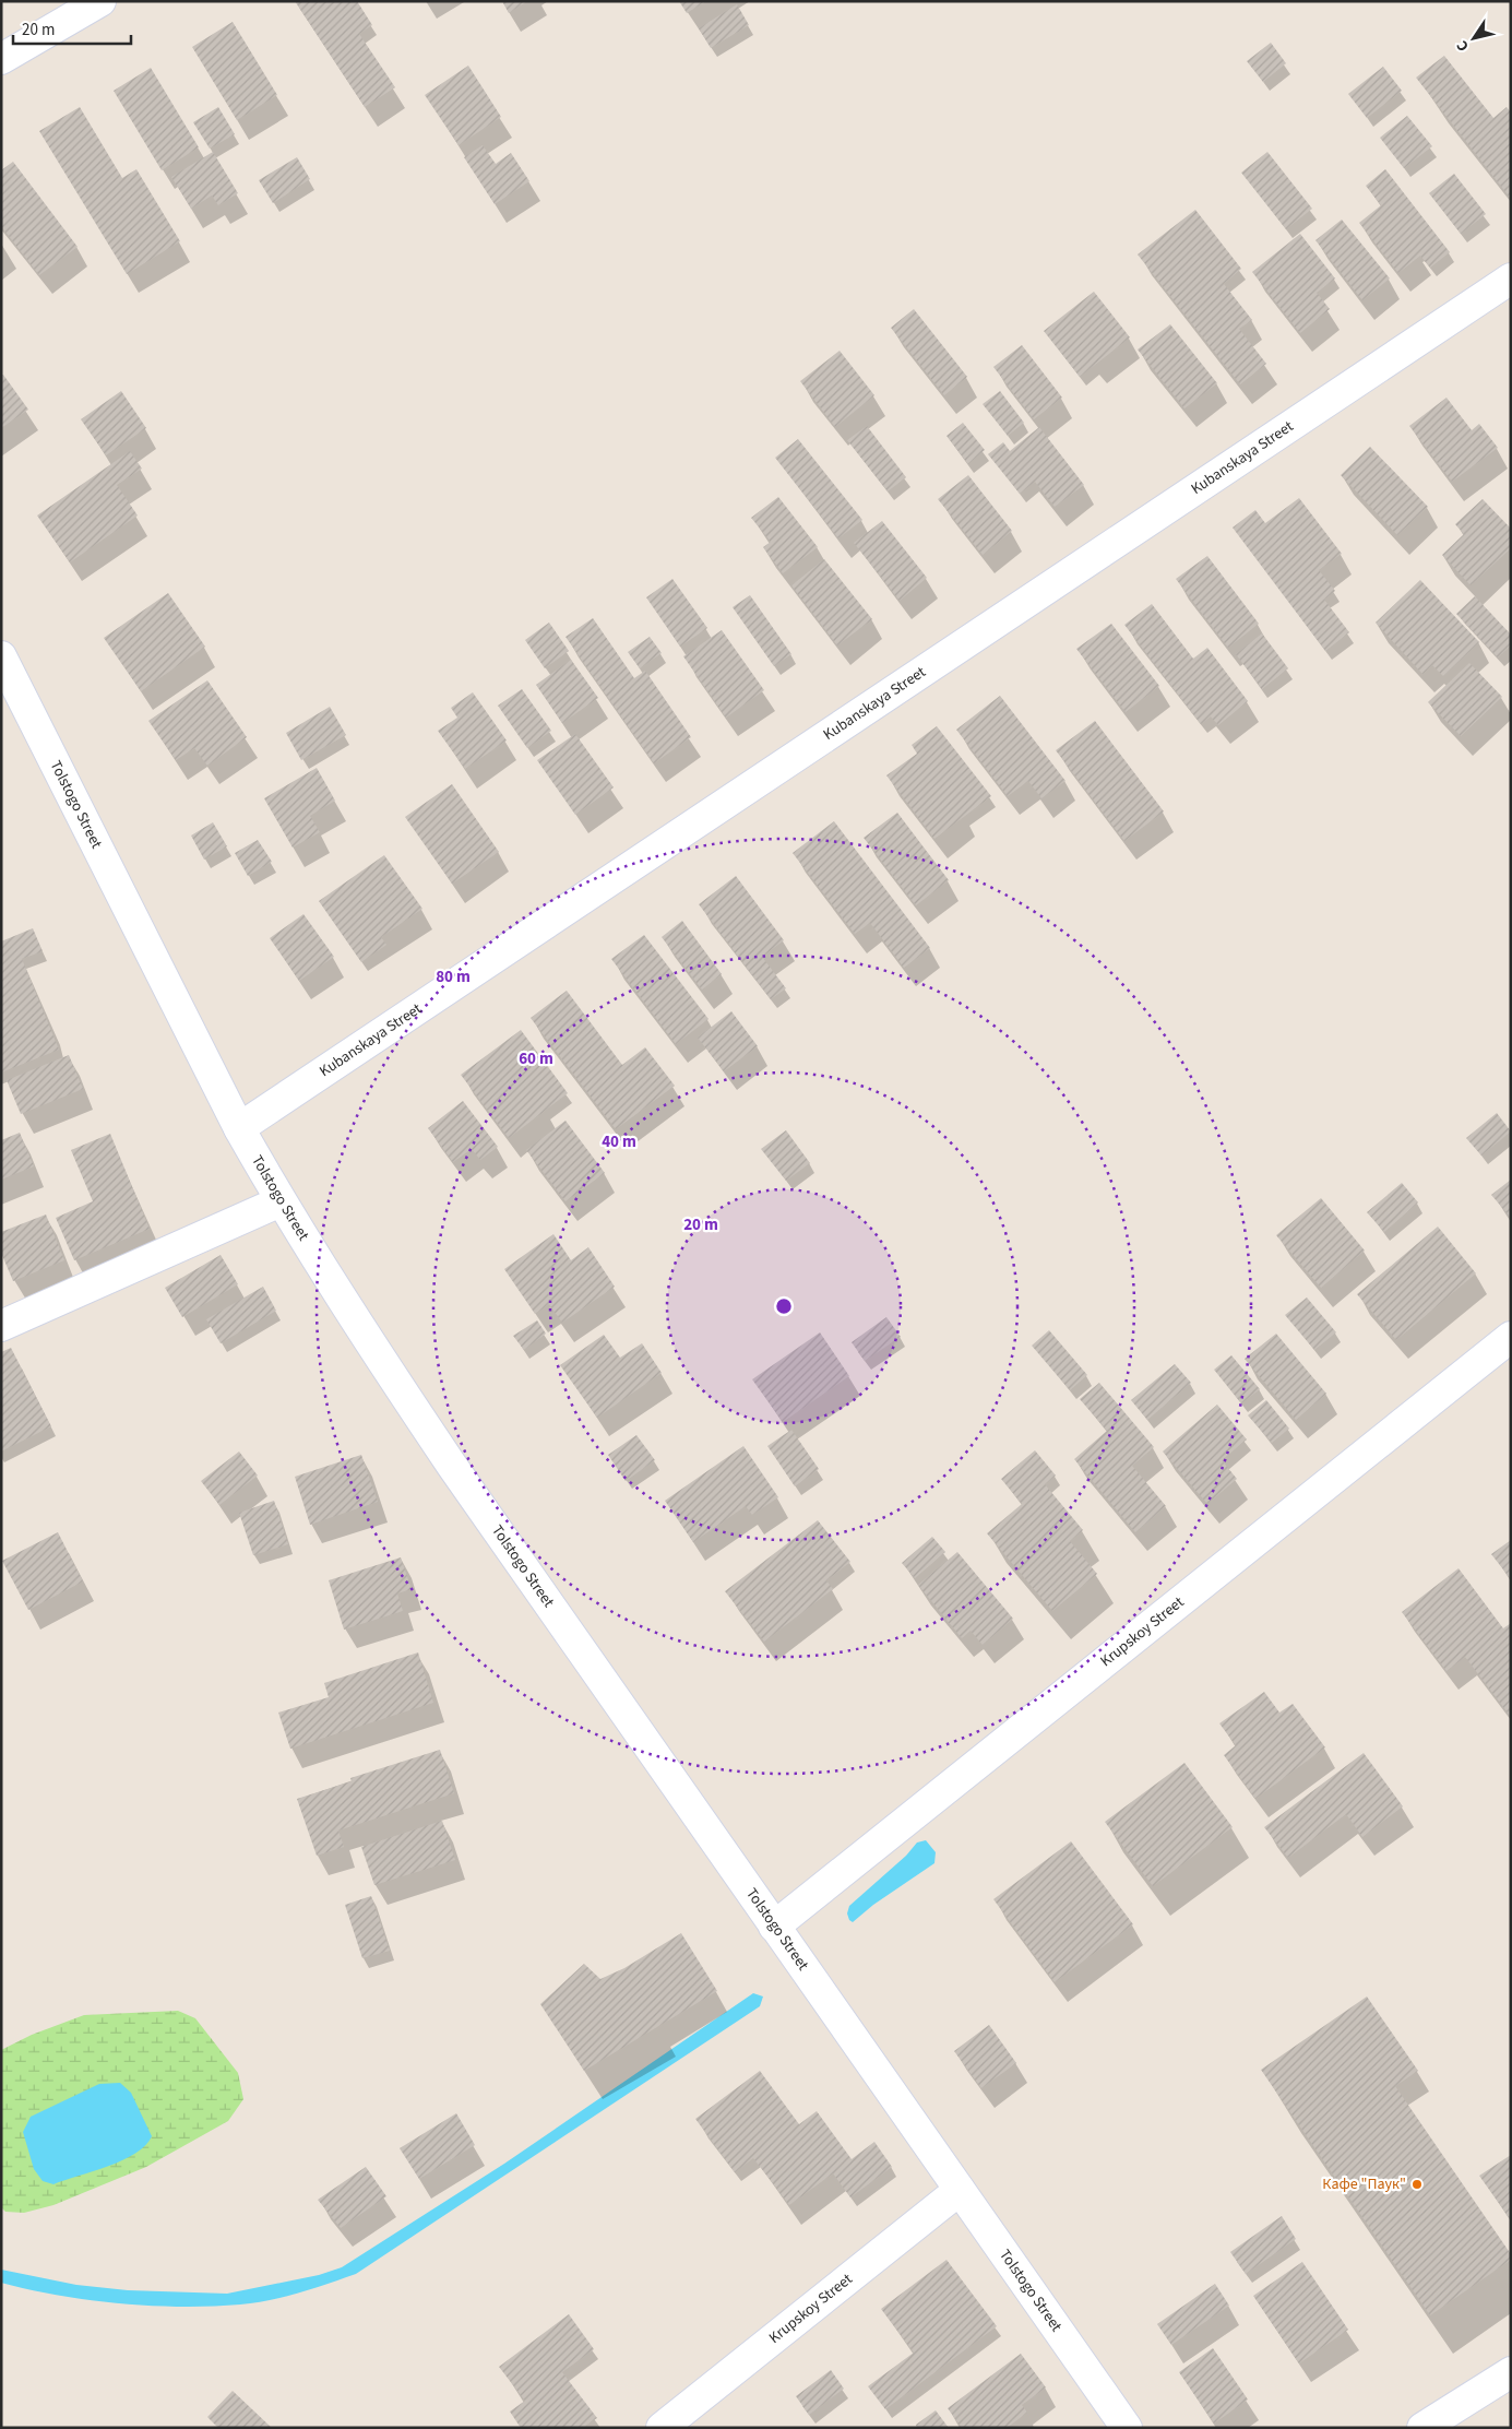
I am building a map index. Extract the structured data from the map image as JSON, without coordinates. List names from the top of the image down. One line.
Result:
{"streets":{"street":["Kubanskaya Street","Tolstogo Street","Krupskoy Street"]},"crossings":[["Kubanskaya Street","Tolstogo Street"],["Tolstogo Street","Krupskoy Street"]],"places":["Кафе \"Паук\""],"scale_bar":"20 m","north":"bottom left","rings":["80 m","60 m","40 m","20 m"]}
